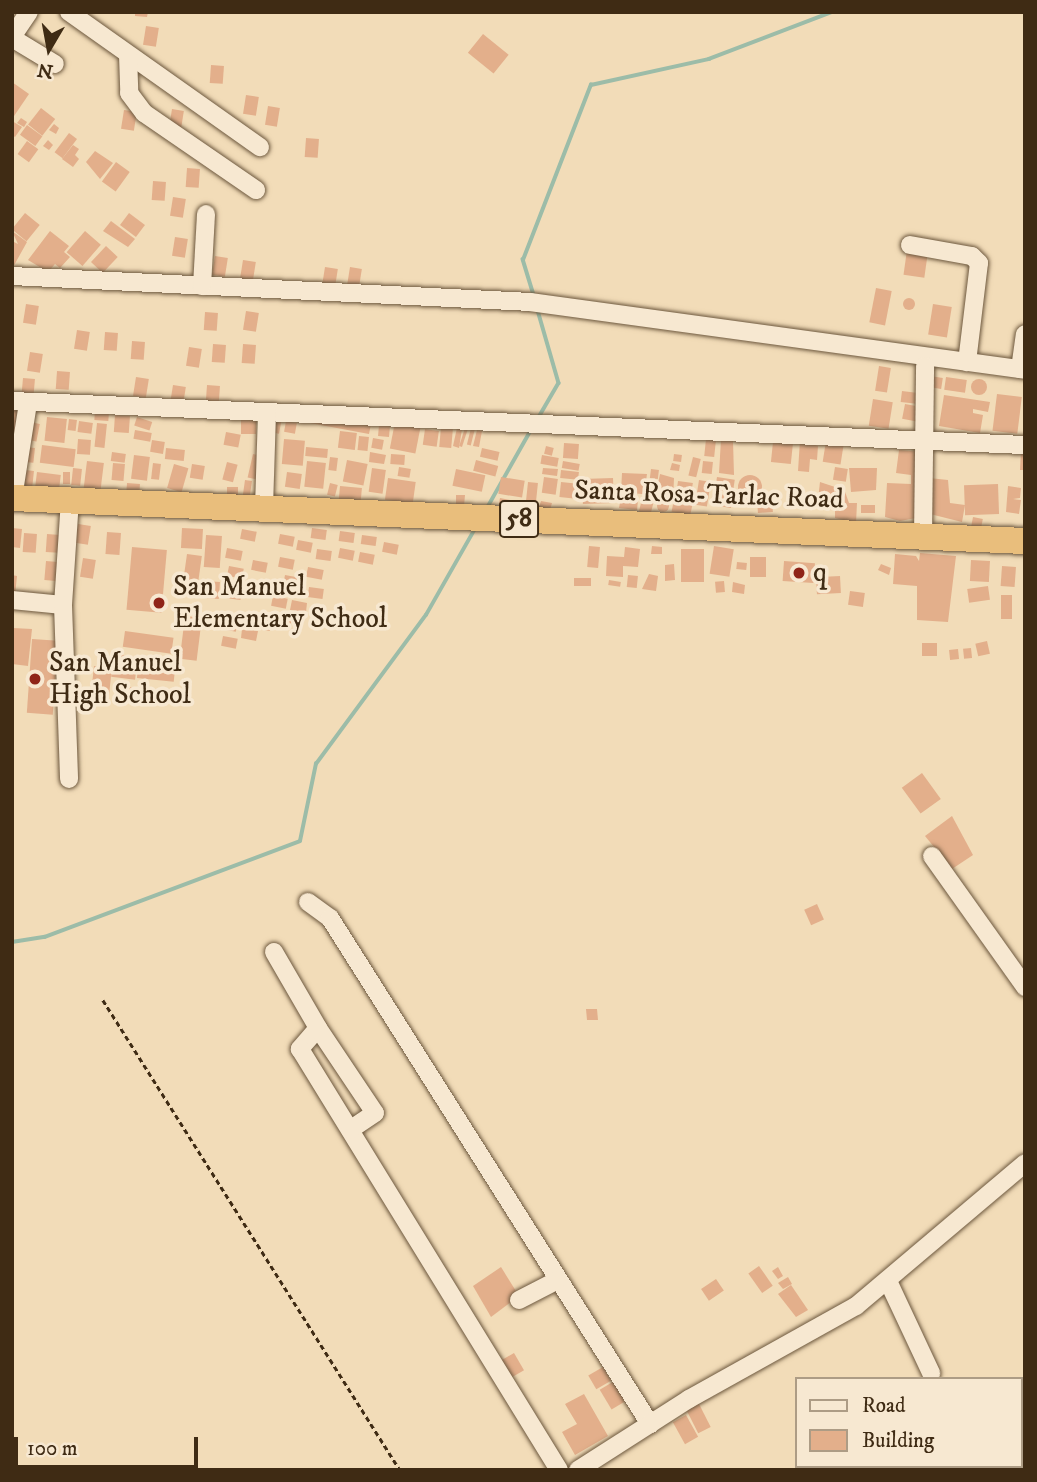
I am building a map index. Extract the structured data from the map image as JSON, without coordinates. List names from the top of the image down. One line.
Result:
{"streets":{"highway":["Santa Rosa-Tarlac Road","58"]},"places":["q","San Manuel Elementary School","San Manuel High School"],"legend":["Road","Building"],"scale_bar":"100 m","north":"bottom"}
